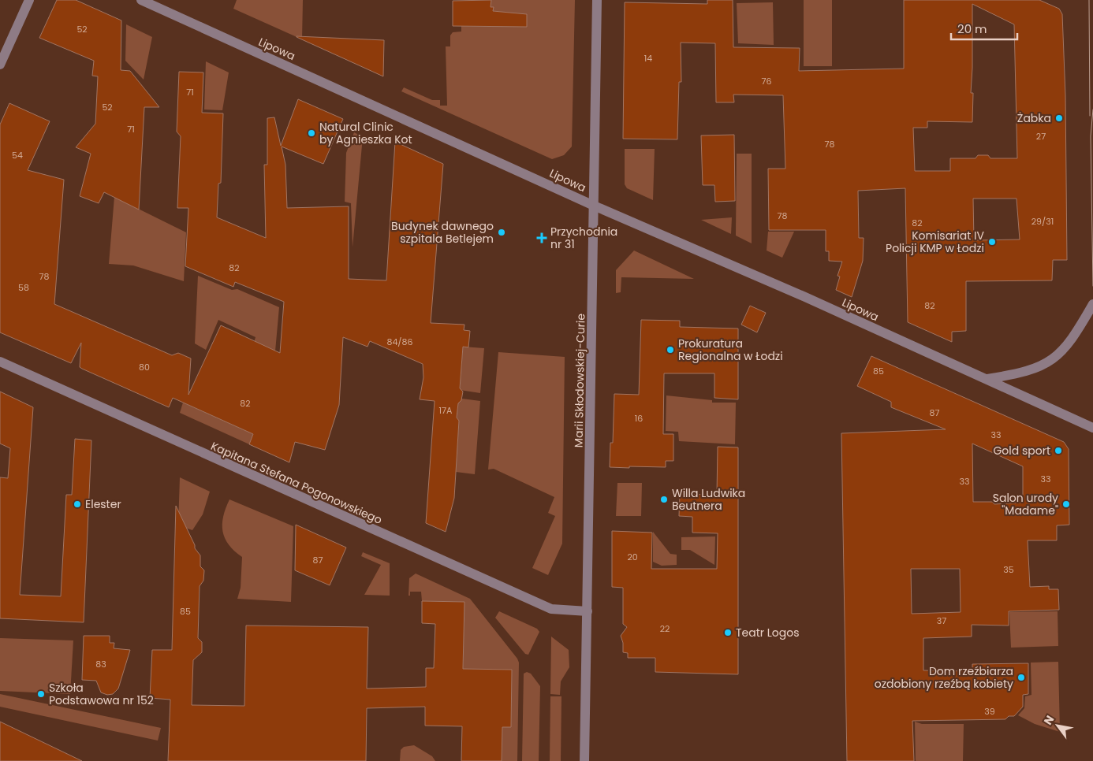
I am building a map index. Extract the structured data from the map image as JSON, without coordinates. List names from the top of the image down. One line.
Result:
{"streets":{"street":["Lipowa","Marii Skłodowskiej-Curie","Kapitana Stefana Pogonowskiego"]},"crossings":[["Lipowa","Marii Skłodowskiej-Curie"],["Marii Skłodowskiej-Curie","Kapitana Stefana Pogonowskiego"]],"places":{"other":["Żabka","Natural Clinic by Agnieszka Kot","Budynek dawnego szpitala Betlejem","Komisariat IV Policji KMP w Łodzi","Prokuratura Regionalna w Łodzi","Gold sport","Willa Ludwika Beutnera","Elester","Salon urody \"Madame\"","Teatr Logos","Dom rzeźbiarza ozdobiony rzeźbą kobiety","Szkoła Podstawowa nr 152"],"health":["Przychodnia nr 31"]},"house_numbers":["52","14","76","71","52","71","27","78","54","78","29/31","82","82","78","58","82","84/86","80","85","82","17A","87","16","33","33","33","20","87","35","85","37","22","83","39"],"scale_bar":"20 m","north":"top left"}
